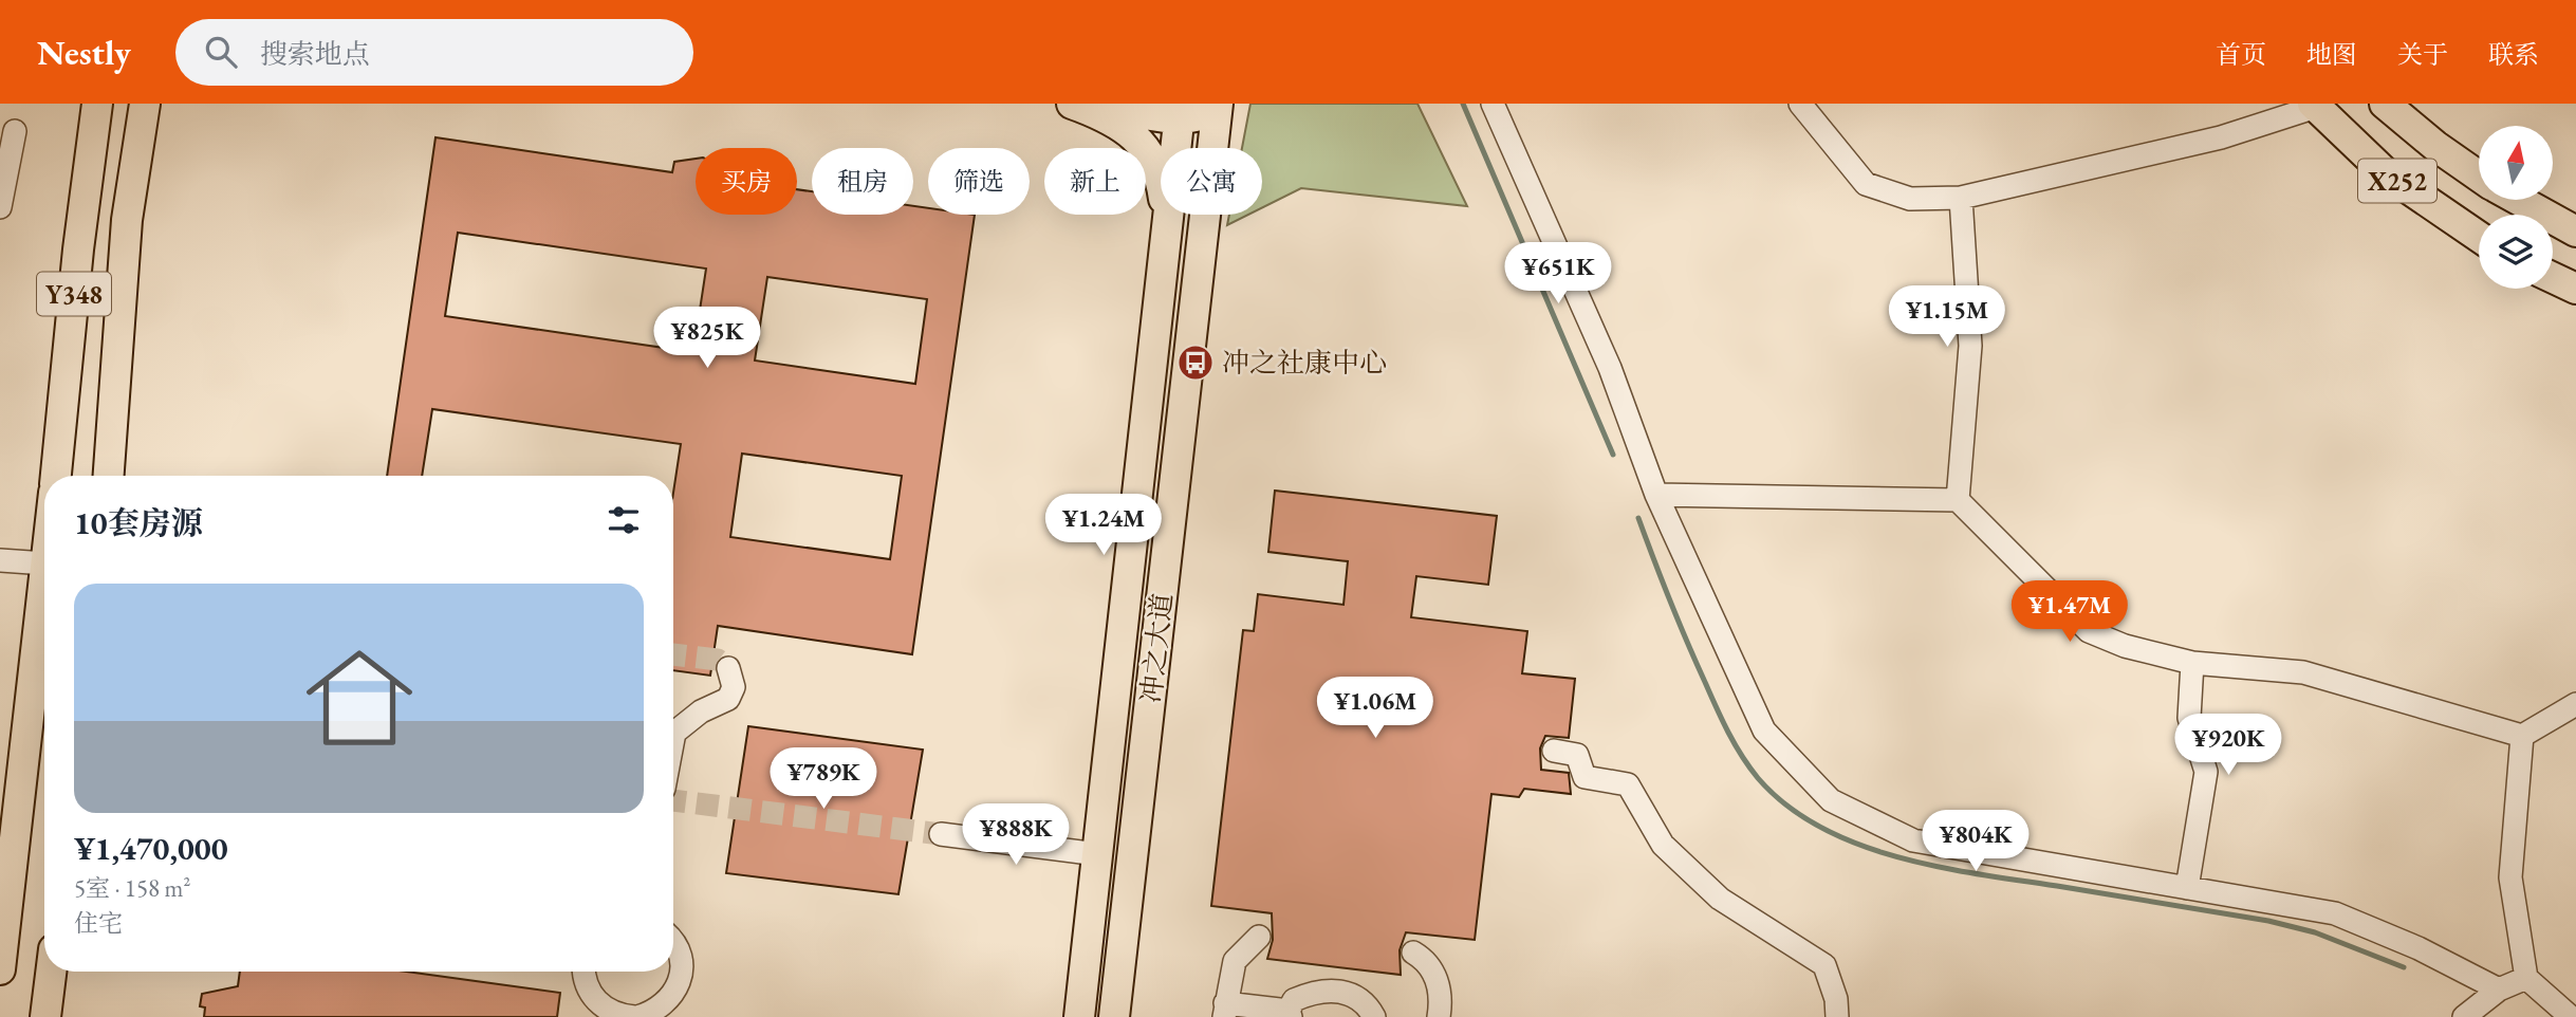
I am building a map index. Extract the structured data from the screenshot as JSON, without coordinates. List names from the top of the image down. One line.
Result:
{"streets":{"main road":["X252","Y348","冲之大道"]},"places":{"bus stop":["冲之社康中心"]},"north":"top","page":{"header":"Nestly","search":"搜索地点","nav":["首页","地图","关于","联系"],"chip":["买房","租房","筛选","新上","公寓"],"price":["¥651K","¥1.15M","¥825K","¥1.24M","¥1.47M","¥1.06M","¥920K","¥789K","¥888K","¥804K"],"heading":"10套房源","list":[{"name":"¥1,470,000","note":"5室 · 158 m² · 住宅"}]}}
